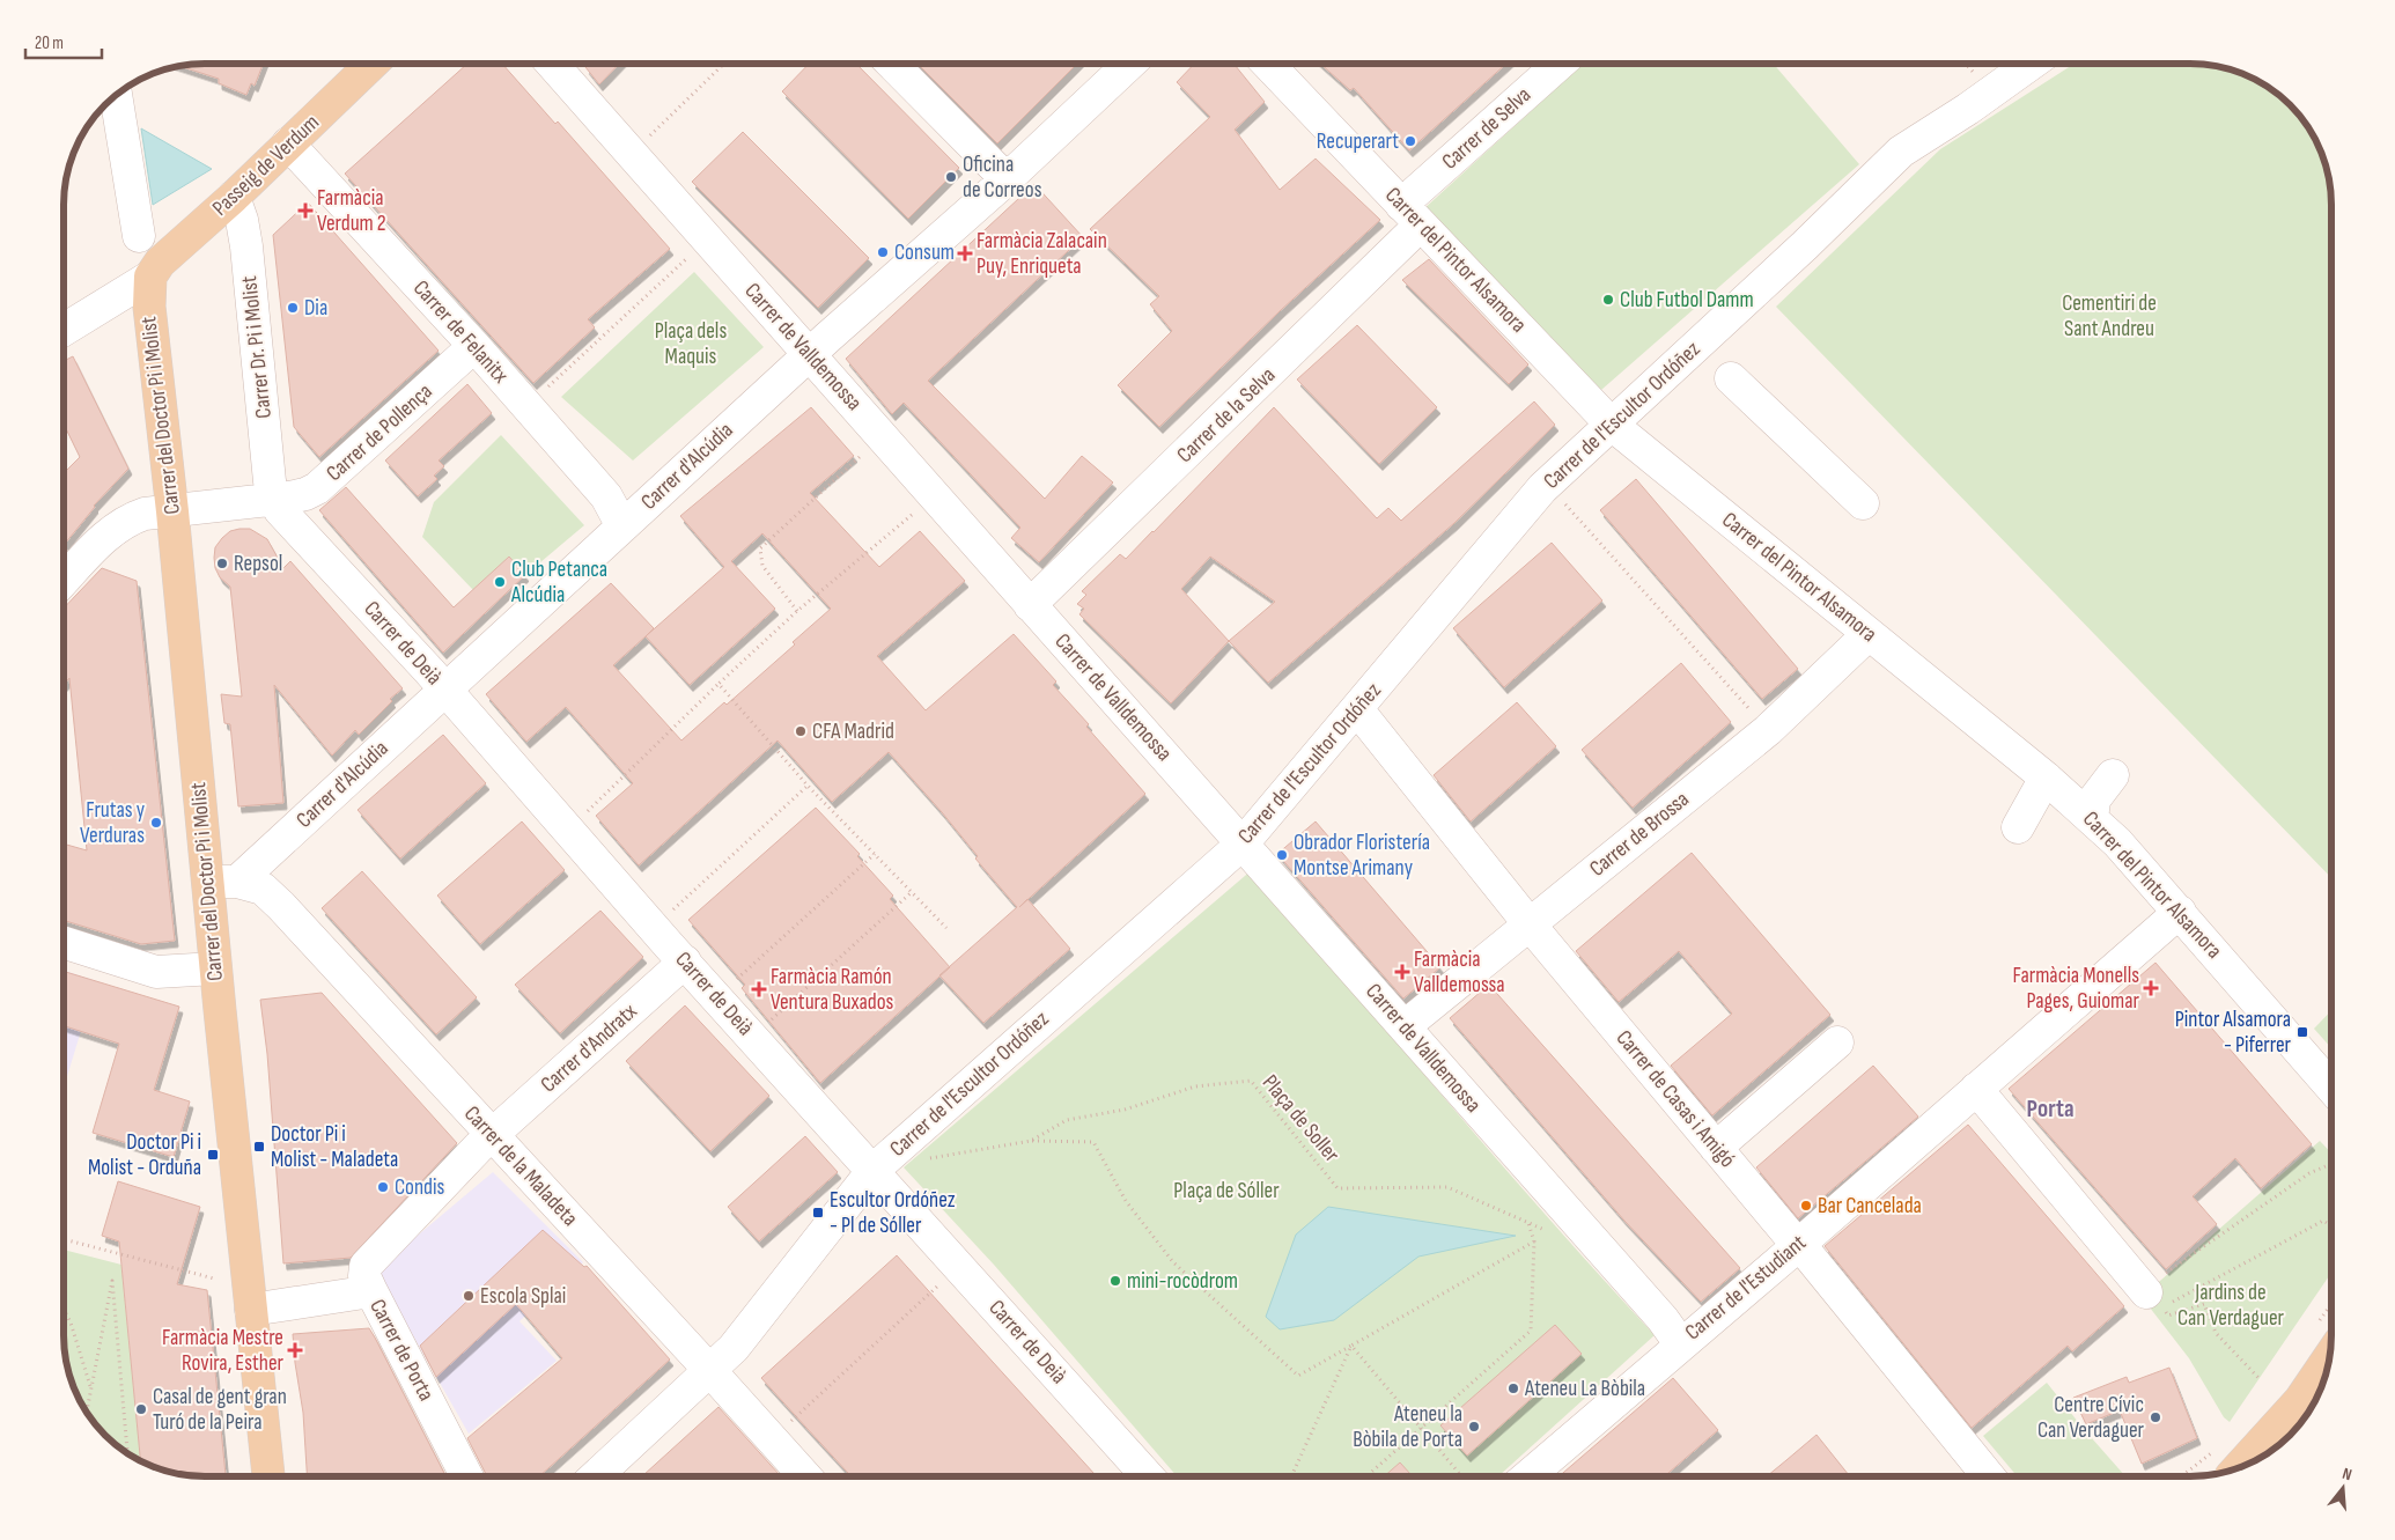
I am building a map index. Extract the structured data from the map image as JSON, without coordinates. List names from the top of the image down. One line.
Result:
{"streets":{"main road":["Passeig de Verdum","Carrer del Doctor Pi i Molist"],"street":["Carrer de Selva","Carrer del Pintor Alsamora","Carrer de Felanitx","Carrer Dr. Pi i Molist","Carrer de Valldemossa","Carrer de la Selva","Carrer de l'Escultor Ordóñez","Carrer de Pollença","Carrer d'Alcúdia","Carrer de Deià","Carrer de Brossa","Carrer d'Andratx","Carrer de Casas i Amigó","Carrer de la Maladeta","Carrer de l'Estudiant","Carrer de Porta"],"path":["Plaça de Soller"]},"crossings":[["Carrer de Selva","Carrer del Pintor Alsamora"],["Carrer de Selva","Carrer de la Selva"],["Passeig de Verdum","Carrer de Felanitx"],["Passeig de Verdum","Carrer Dr. Pi i Molist"],["Passeig de Verdum","Carrer del Doctor Pi i Molist"],["Carrer del Pintor Alsamora","Carrer de la Selva"],["Carrer del Pintor Alsamora","Carrer de l'Escultor Ordóñez"],["Carrer del Pintor Alsamora","Carrer de Brossa"],["Carrer del Pintor Alsamora","Carrer de l'Estudiant"],["Carrer de Felanitx","Carrer de Pollença"],["Carrer de Felanitx","Carrer d'Alcúdia"],["Carrer Dr. Pi i Molist","Carrer de Pollença"],["Carrer Dr. Pi i Molist","Carrer de Deià"],["Carrer de Valldemossa","Carrer de la Selva"],["Carrer de Valldemossa","Carrer de l'Escultor Ordóñez"],["Carrer de Valldemossa","Carrer d'Alcúdia"],["Carrer de Valldemossa","Carrer de Brossa"],["Carrer de Valldemossa","Carrer de l'Estudiant"],["Carrer del Doctor Pi i Molist","Carrer de Pollença"],["Carrer del Doctor Pi i Molist","Carrer d'Alcúdia"],["Carrer del Doctor Pi i Molist","Carrer de la Maladeta"],["Carrer del Doctor Pi i Molist","Carrer de Porta"],["Carrer de l'Escultor Ordóñez","Carrer de Deià"],["Carrer de l'Escultor Ordóñez","Carrer de Casas i Amigó"],["Carrer de l'Escultor Ordóñez","Carrer de la Maladeta"],["Carrer de Pollença","Carrer de Deià"],["Carrer d'Alcúdia","Carrer de Deià"],["Carrer d'Alcúdia","Carrer de la Maladeta"],["Carrer de Deià","Carrer d'Andratx"],["Carrer de Brossa","Carrer de Casas i Amigó"],["Carrer d'Andratx","Carrer de la Maladeta"],["Carrer d'Andratx","Carrer de Porta"],["Carrer de Casas i Amigó","Carrer de l'Estudiant"]],"districts":["Porta"],"parks":["Cementiri de Sant Andreu","Plaça dels Maquis","Plaça de Sóller","Jardins de Can Verdaguer"],"places":{"other":["Recuperart","Oficina de Correos","Consum","Club Futbol Damm","Dia","Repsol","Club Petanca Alcúdia","CFA Madrid","Frutas y Verduras","Obrador Floristería Montse Arimany","Condis","Bar Cancelada","mini-rocòdrom","Escola Splai","Ateneu La Bòbila","Casal de gent gran Turó de la Peira","Centre Cívic Can Verdaguer","Ateneu la Bòbila de Porta"],"health":["Farmàcia Verdum 2","Farmàcia Zalacain Puy, Enriqueta","Farmàcia Valldemossa","Farmàcia Monells Pages, Guiomar","Farmàcia Ramón Ventura Buxados","Farmàcia Mestre Rovira, Esther"],"transit":["Pintor Alsamora - Piferrer","Doctor Pi i Molist - Maladeta","Doctor Pi i Molist - Orduña","Escultor Ordóñez - Pl de Sóller"]},"scale_bar":"20 m","north":"top"}
